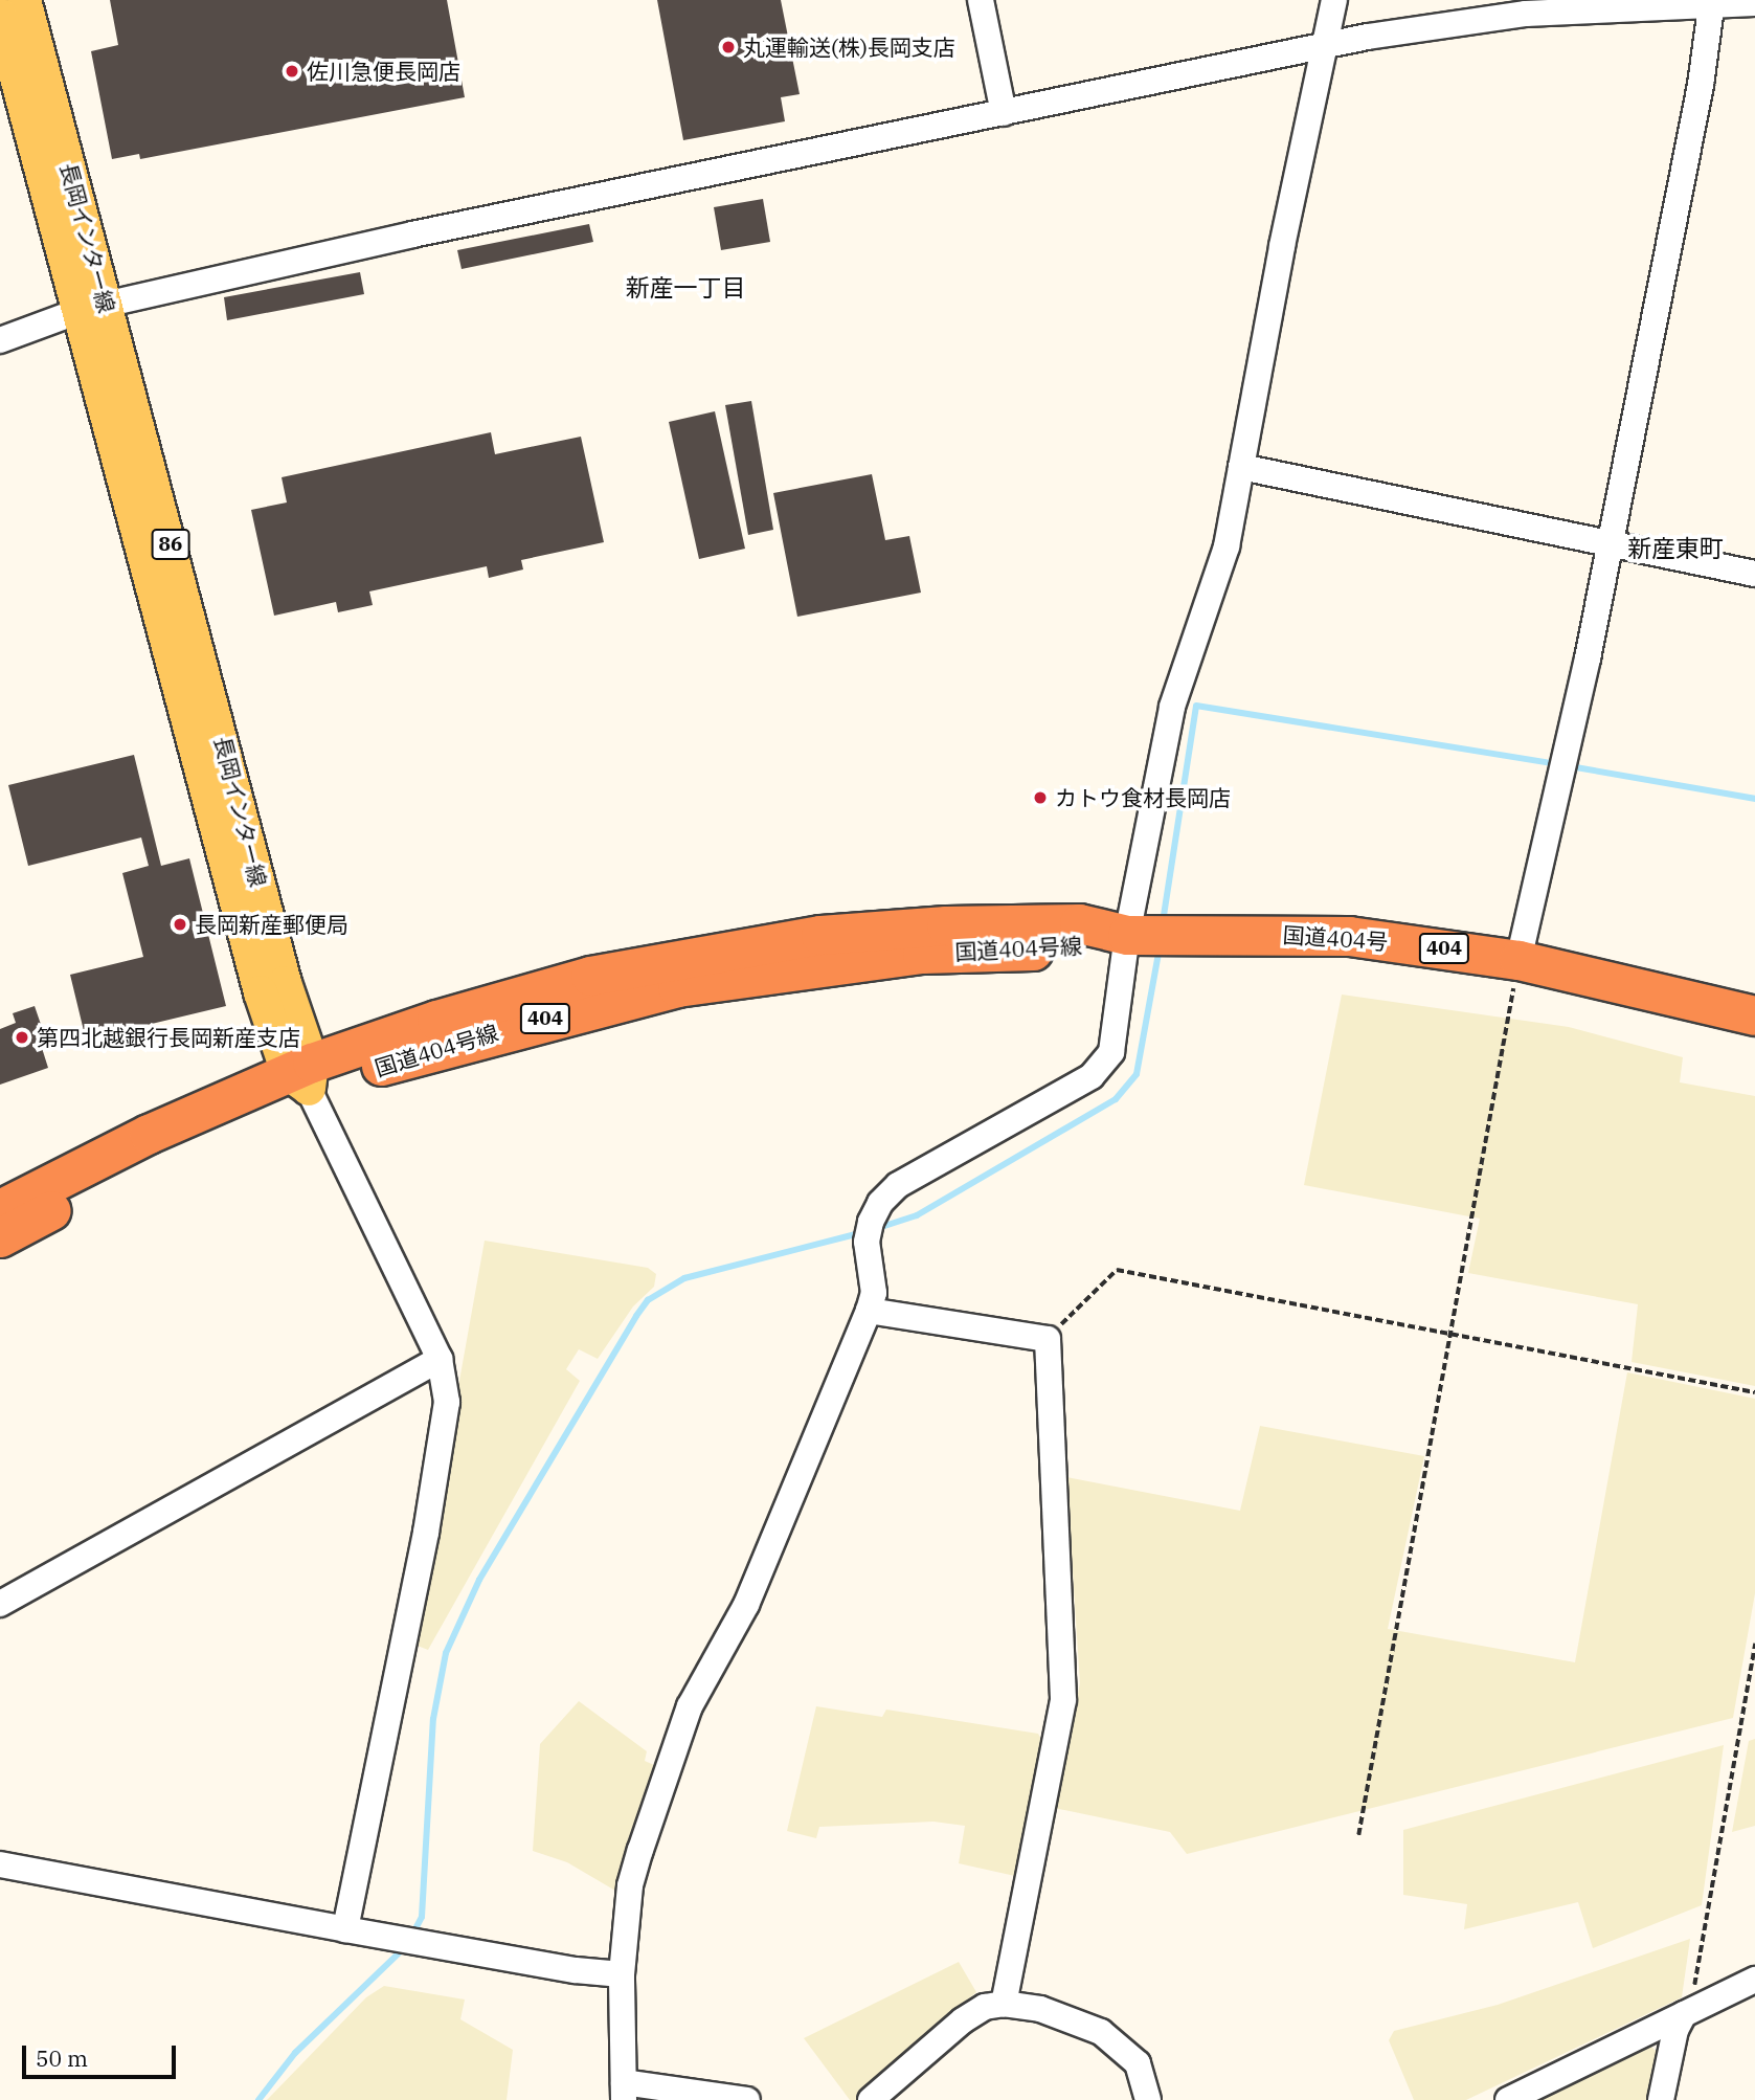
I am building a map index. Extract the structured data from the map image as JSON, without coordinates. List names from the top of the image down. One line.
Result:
{"streets":{"highway":["国道404号","国道404号線","404"],"main road":["長岡インター線","86"]},"crossings":[["長岡インター線","国道404号線"],["国道404号","国道404号線"]],"districts":["新産一丁目","新産東町"],"places":["丸運輸送(株)長岡支店","佐川急便長岡店","カトウ食材長岡店","長岡新産郵便局","第四北越銀行長岡新産支店"],"scale_bar":"50 m"}
